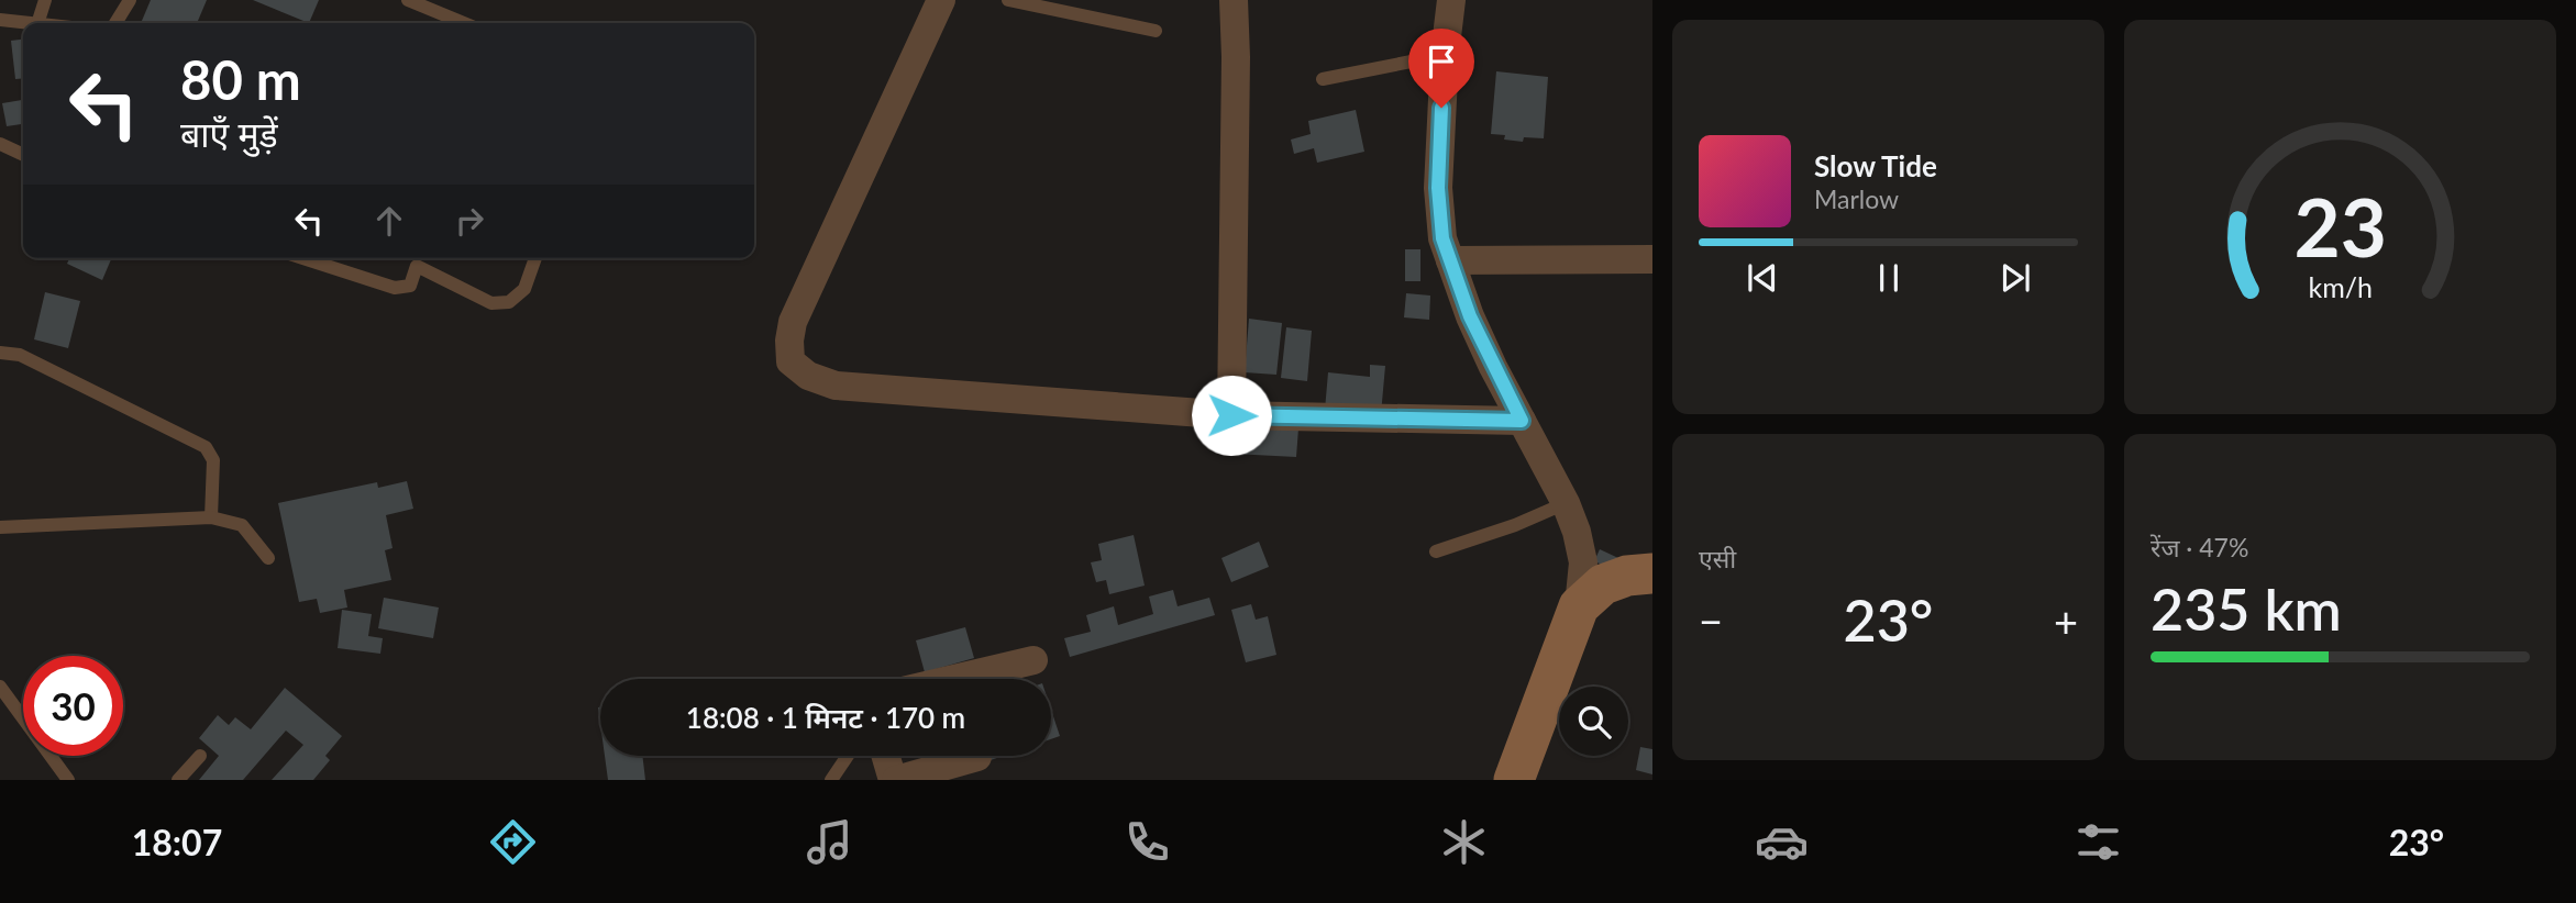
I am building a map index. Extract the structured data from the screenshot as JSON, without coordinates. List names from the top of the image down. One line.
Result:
{"page":{"turn":["80 m","बाएँ मुड़ें"],"song":["Slow Tide","Marlow"],"tile":["एसी",["रेंज · 47%","235 km"]],"heat":["−","23°","+"],"limit":"30","trip":"18:08 · 1 मिनट · 170 m","tabs":["18:07","23°"],"gauge":["23","km/h"]}}
